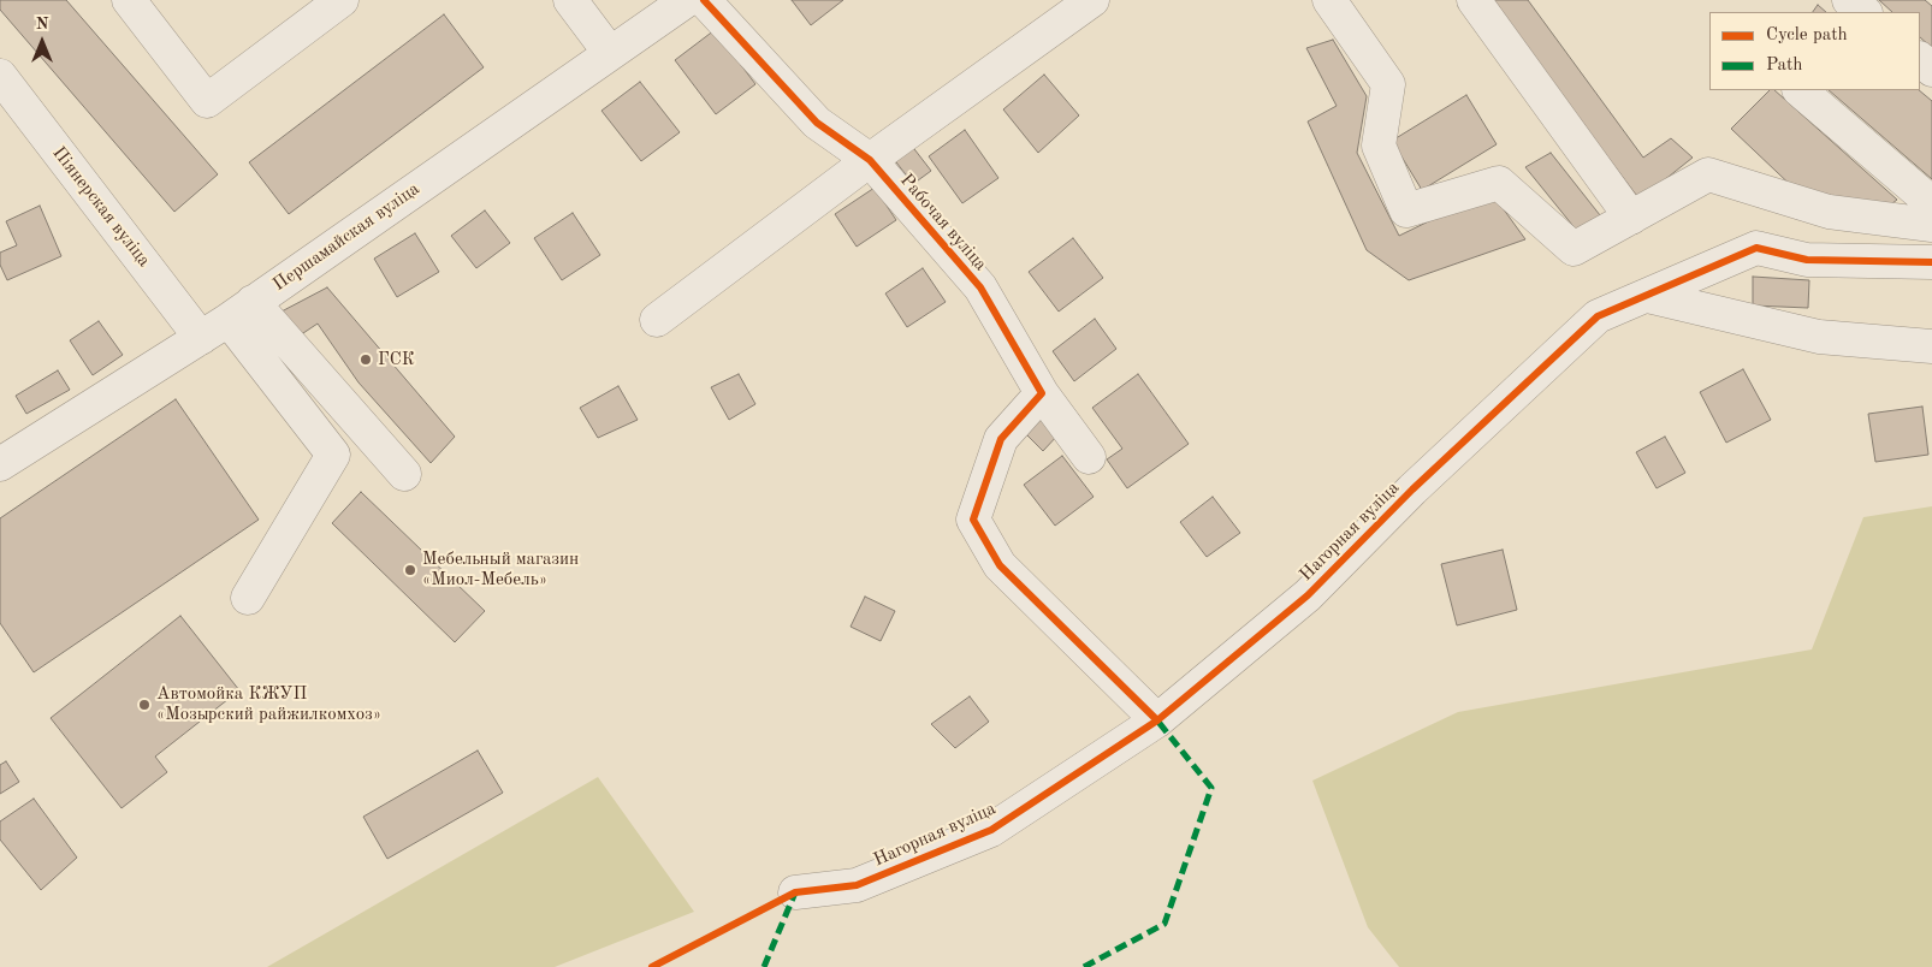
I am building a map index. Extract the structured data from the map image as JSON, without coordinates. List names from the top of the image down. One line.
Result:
{"streets":{"street":["Піянерская вуліца","Рабочая вуліца","Першамайская вуліца","Нагорная вуліца"]},"crossings":[["Піянерская вуліца","Першамайская вуліца"]],"places":["ГСК","Мебельный магазин «Миол-Мебель»","Автомойка КЖУП «Мозырский райжилкомхоз»"],"legend":["Cycle path","Path"],"north":"top"}
